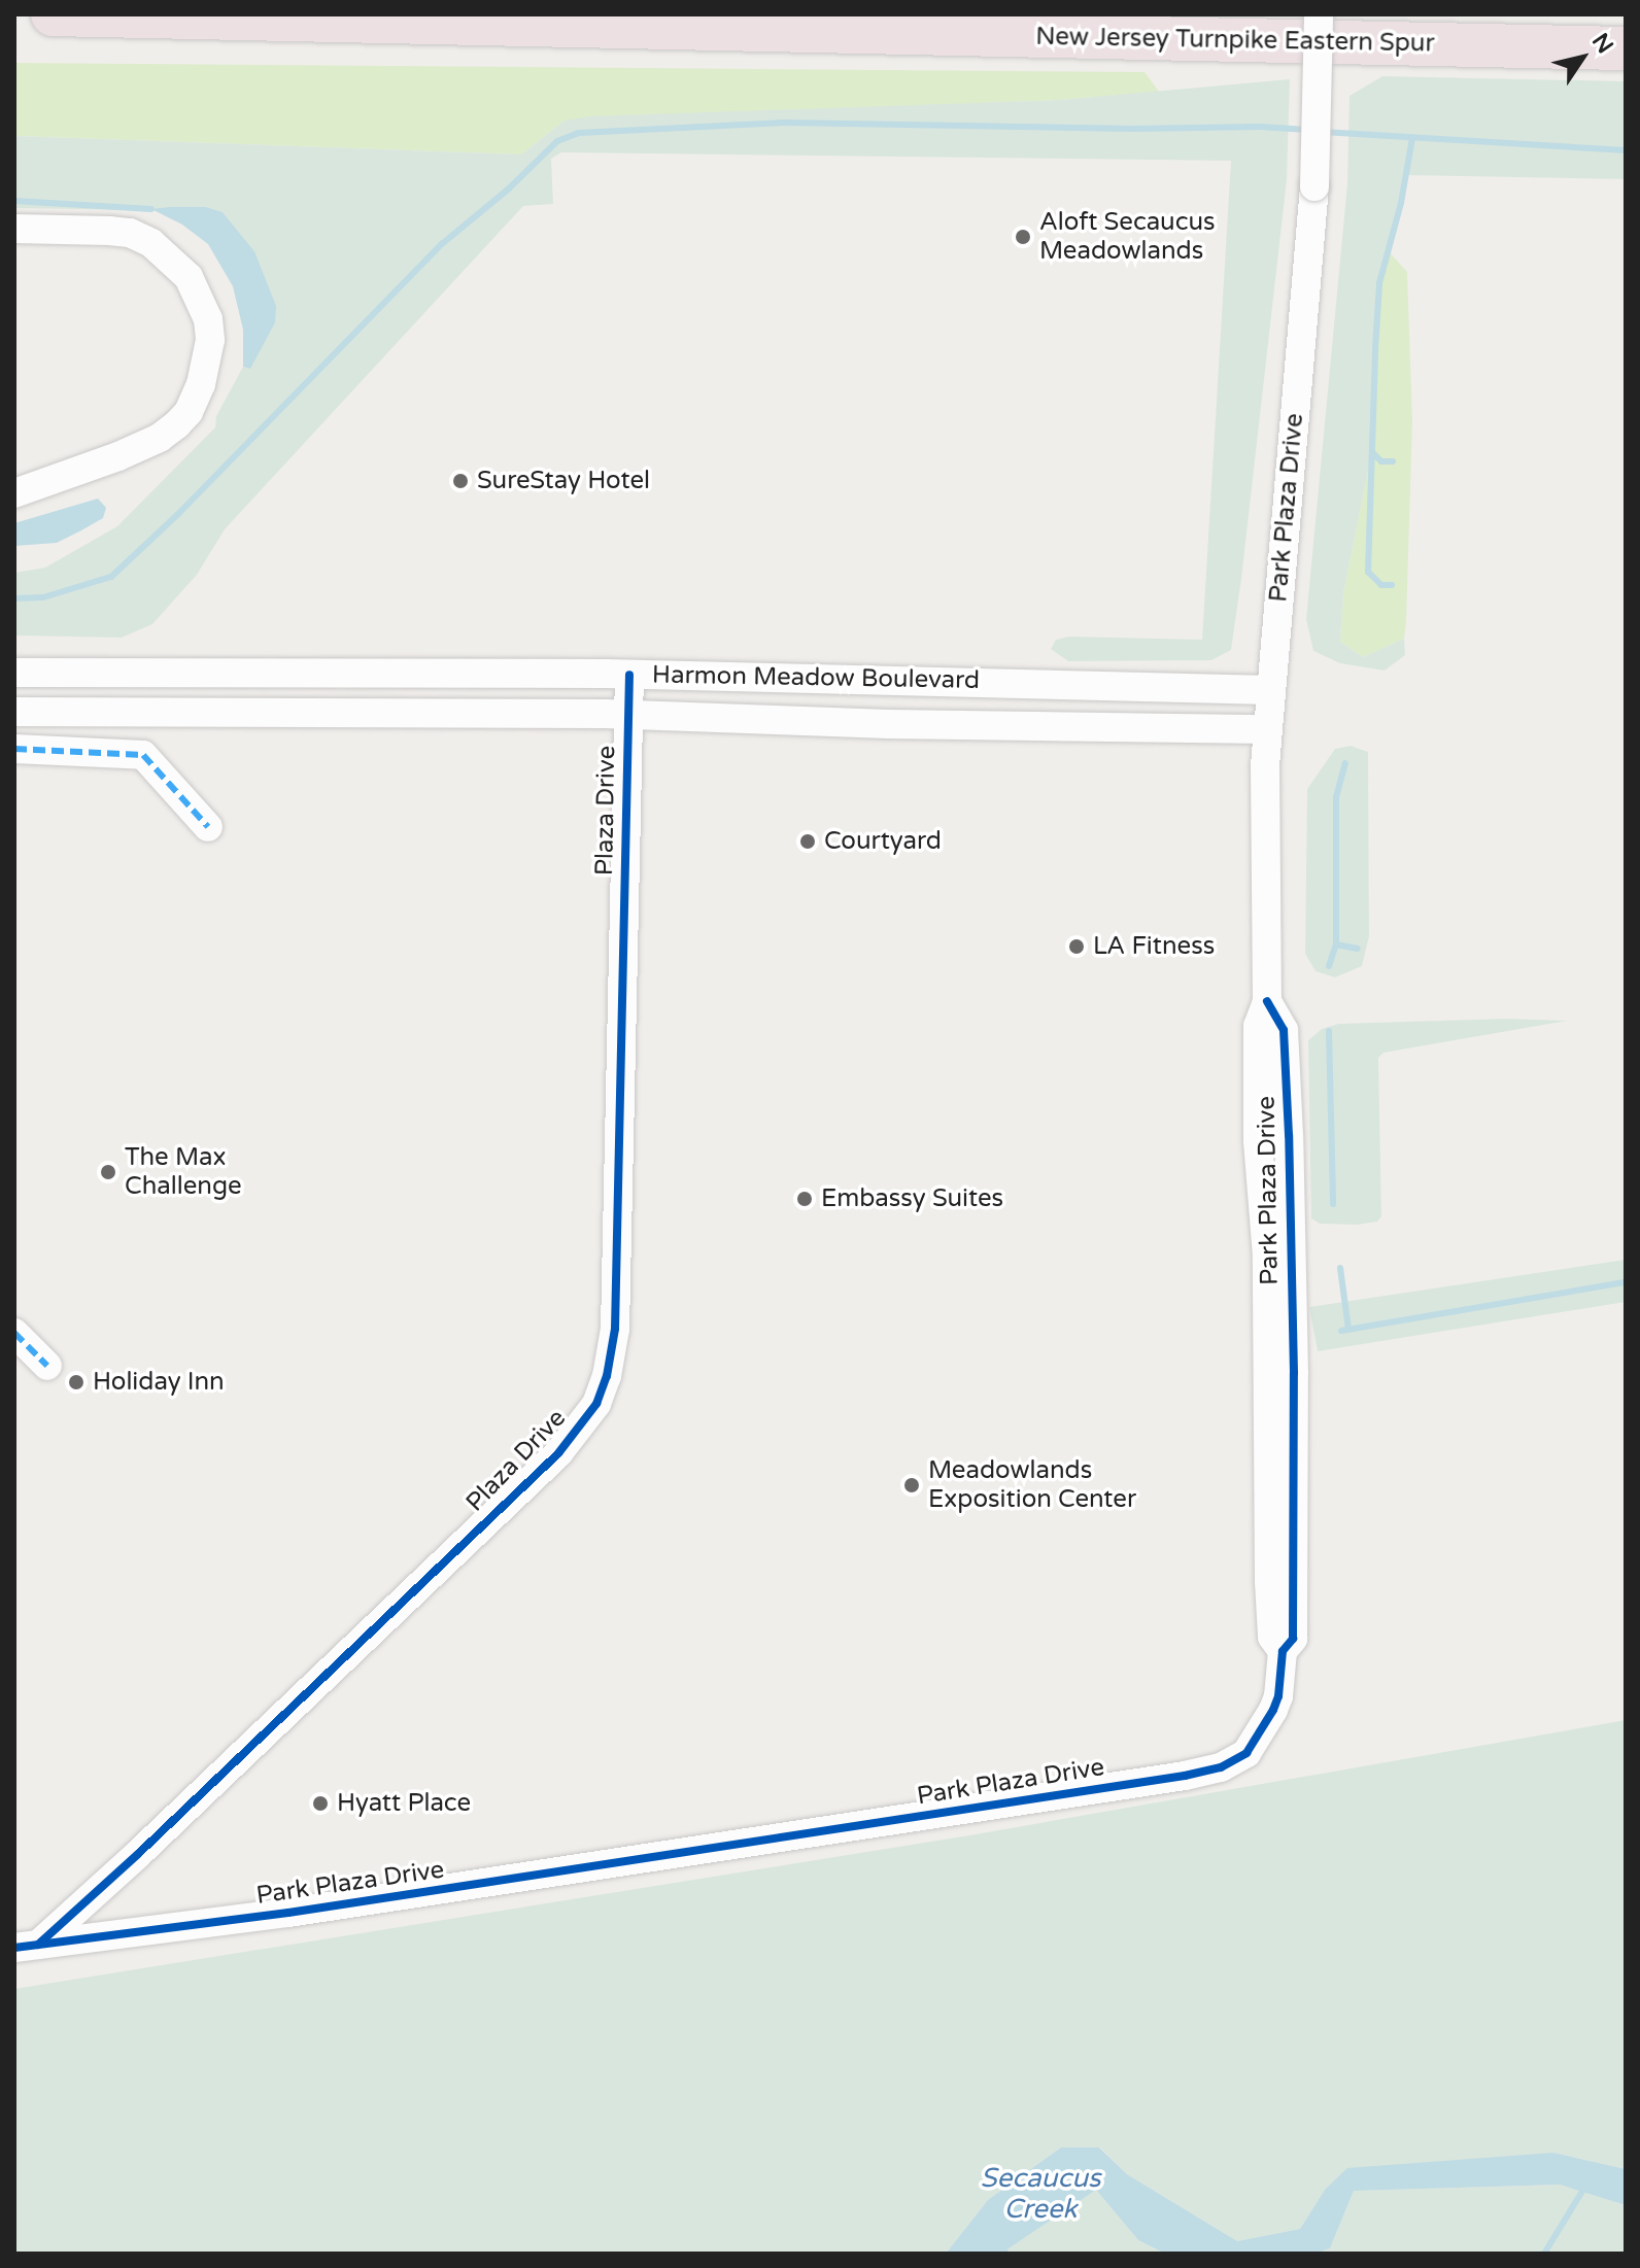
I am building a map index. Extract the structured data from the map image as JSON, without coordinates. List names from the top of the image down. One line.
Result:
{"streets":{"highway":["New Jersey Turnpike Eastern Spur"],"street":["Park Plaza Drive","Harmon Meadow Boulevard","Plaza Drive"]},"crossings":[["Park Plaza Drive","Harmon Meadow Boulevard"],["Park Plaza Drive","Plaza Drive"],["Harmon Meadow Boulevard","Plaza Drive"]],"water":["Secaucus Creek"],"places":["Aloft Secaucus Meadowlands","SureStay Hotel","Courtyard","LA Fitness","The Max Challenge","Embassy Suites","Holiday Inn","Meadowlands Exposition Center","Hyatt Place"],"north":"top right"}
